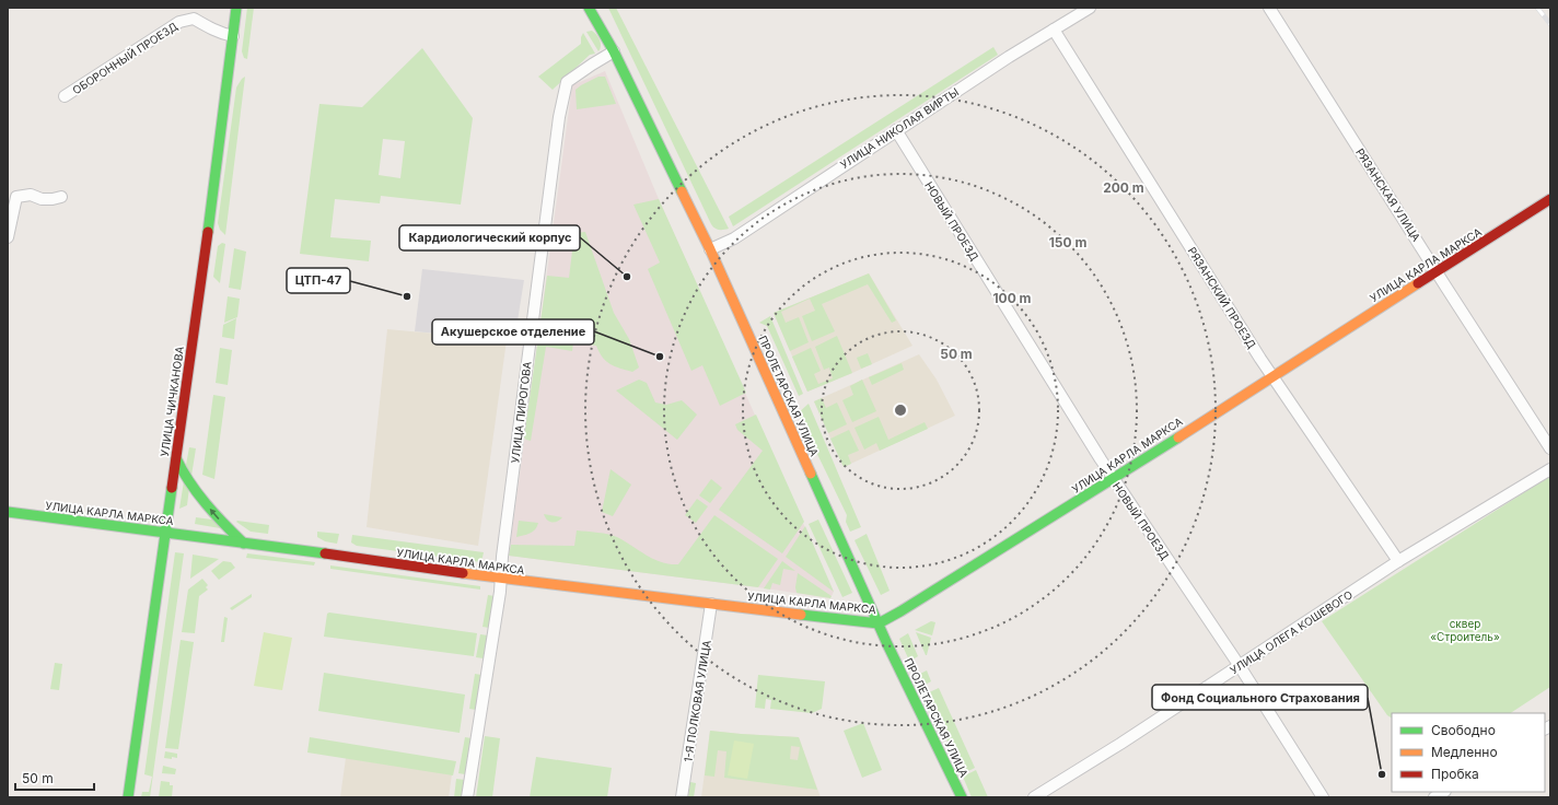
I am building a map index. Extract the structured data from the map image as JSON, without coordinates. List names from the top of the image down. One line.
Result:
{"streets":{"main road":["УЛИЦА КАРЛА МАРКСА","ПРОЛЕТАРСКАЯ УЛИЦА","УЛИЦА ЧИЧКАНОВА"],"street":["ОБОРОННЫЙ ПРОЕЗД","УЛИЦА НИКОЛАЯ ВИРТЫ","РЯЗАНСКАЯ УЛИЦА","НОВЫЙ ПРОЕЗД","РЯЗАНСКИЙ ПРОЕЗД","УЛИЦА ПИРОГОВА","УЛИЦА ОЛЕГА КОШЕВОГО","1-Я ПОЛКОВАЯ УЛИЦА"]},"crossings":[["ОБОРОННЫЙ ПРОЕЗД","УЛИЦА ЧИЧКАНОВА"],["УЛИЦА НИКОЛАЯ ВИРТЫ","НОВЫЙ ПРОЕЗД"],["УЛИЦА НИКОЛАЯ ВИРТЫ","РЯЗАНСКИЙ ПРОЕЗД"],["УЛИЦА НИКОЛАЯ ВИРТЫ","ПРОЛЕТАРСКАЯ УЛИЦА"],["РЯЗАНСКАЯ УЛИЦА","УЛИЦА КАРЛА МАРКСА"],["НОВЫЙ ПРОЕЗД","УЛИЦА КАРЛА МАРКСА"],["НОВЫЙ ПРОЕЗД","УЛИЦА ОЛЕГА КОШЕВОГО"],["УЛИЦА КАРЛА МАРКСА","РЯЗАНСКИЙ ПРОЕЗД"],["УЛИЦА КАРЛА МАРКСА","ПРОЛЕТАРСКАЯ УЛИЦА"],["УЛИЦА КАРЛА МАРКСА","УЛИЦА ЧИЧКАНОВА"],["УЛИЦА КАРЛА МАРКСА","УЛИЦА ПИРОГОВА"],["УЛИЦА КАРЛА МАРКСА","1-Я ПОЛКОВАЯ УЛИЦА"],["РЯЗАНСКИЙ ПРОЕЗД","УЛИЦА ОЛЕГА КОШЕВОГО"],["ПРОЛЕТАРСКАЯ УЛИЦА","УЛИЦА ПИРОГОВА"]],"parks":["сквер «Строитель»"],"places":["Кардиологический корпус","ЦТП-47","Акушерское отделение","Фонд Социального Страхования"],"legend":["Свободно","Медленно","Пробка"],"scale_bar":"50 m","rings":["200 m","150 m","100 m","50 m"]}
